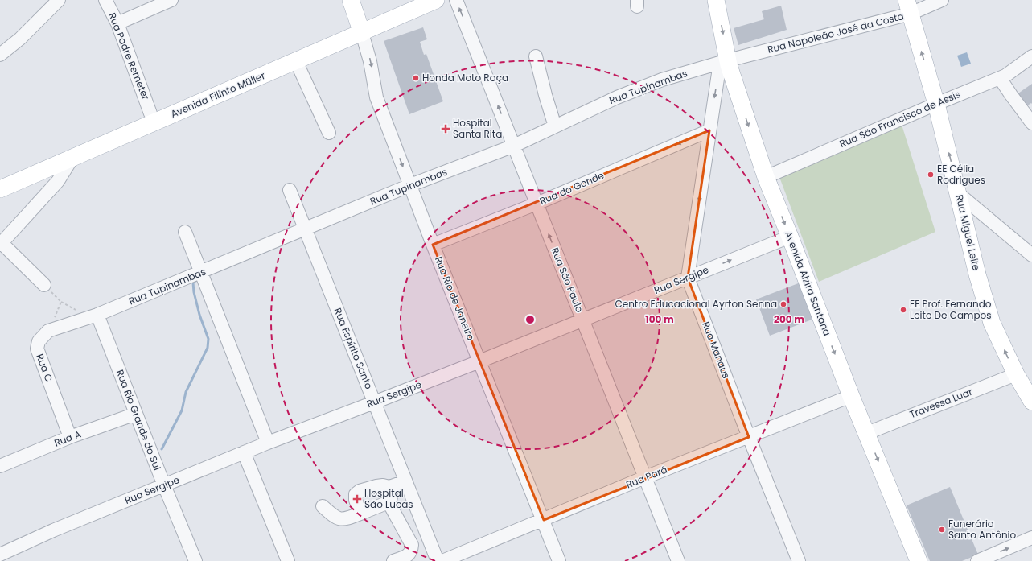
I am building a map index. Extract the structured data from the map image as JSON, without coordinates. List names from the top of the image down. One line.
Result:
{"streets":{"main road":["Avenida Filinto Müller","Rua Miguel Leite","Avenida Alzira Santana"],"street":["Rua Napoleão José da Costa","Rua Padre Remeter","Rua Tupinambas","Rua São Francisco de Assis","Rua do Gonde","Rua São Paulo","Rua Sergipe","Rua Rio de Janeiro","Rua Espírito Santo","Rua Manaus","Rua C","Travessa Luar","Rua Rio Grande do Sul","Rua A","Rua Pará"]},"crossings":[["Rua Napoleão José da Costa","Rua Tupinambas"],["Rua Napoleão José da Costa","Rua Miguel Leite"],["Rua Napoleão José da Costa","Avenida Alzira Santana"],["Rua Napoleão José da Costa","Rua Manaus"],["Rua Padre Remeter","Avenida Filinto Müller"],["Rua Tupinambas","Rua São Paulo"],["Rua Tupinambas","Avenida Alzira Santana"],["Rua Tupinambas","Rua Rio de Janeiro"],["Rua Tupinambas","Rua Espírito Santo"],["Rua Tupinambas","Rua Manaus"],["Rua Tupinambas","Rua Rio Grande do Sul"],["Avenida Filinto Müller","Rua Rio de Janeiro"],["Rua São Francisco de Assis","Rua Miguel Leite"],["Rua São Francisco de Assis","Avenida Alzira Santana"],["Rua do Gonde","Rua São Paulo"],["Rua do Gonde","Rua Rio de Janeiro"],["Rua do Gonde","Rua Manaus"],["Rua Miguel Leite","Travessa Luar"],["Rua São Paulo","Rua Sergipe"],["Rua São Paulo","Rua Pará"],["Rua Sergipe","Avenida Alzira Santana"],["Rua Sergipe","Rua Rio de Janeiro"],["Rua Sergipe","Rua Espírito Santo"],["Rua Sergipe","Rua Manaus"],["Rua Sergipe","Rua Rio Grande do Sul"],["Avenida Alzira Santana","Rua Manaus"],["Avenida Alzira Santana","Travessa Luar"],["Avenida Alzira Santana","Rua Pará"],["Rua Rio de Janeiro","Rua Pará"],["Rua Manaus","Rua Pará"],["Rua C","Rua A"],["Rua Rio Grande do Sul","Rua A"]],"one_way":["Rua do Gonde","Rua Miguel Leite","Rua São Paulo","Avenida Alzira Santana","Rua Manaus"],"places":{"other":["Honda Moto Raça","EE Célia Rodrigues","Centro Educacional Ayrton Senna","EE Prof. Fernando Leite De Campos","Funerária Santo Antônio"],"health":["Hospital Santa Rita","Hospital São Lucas"]},"rings":["100 m","200 m"]}
